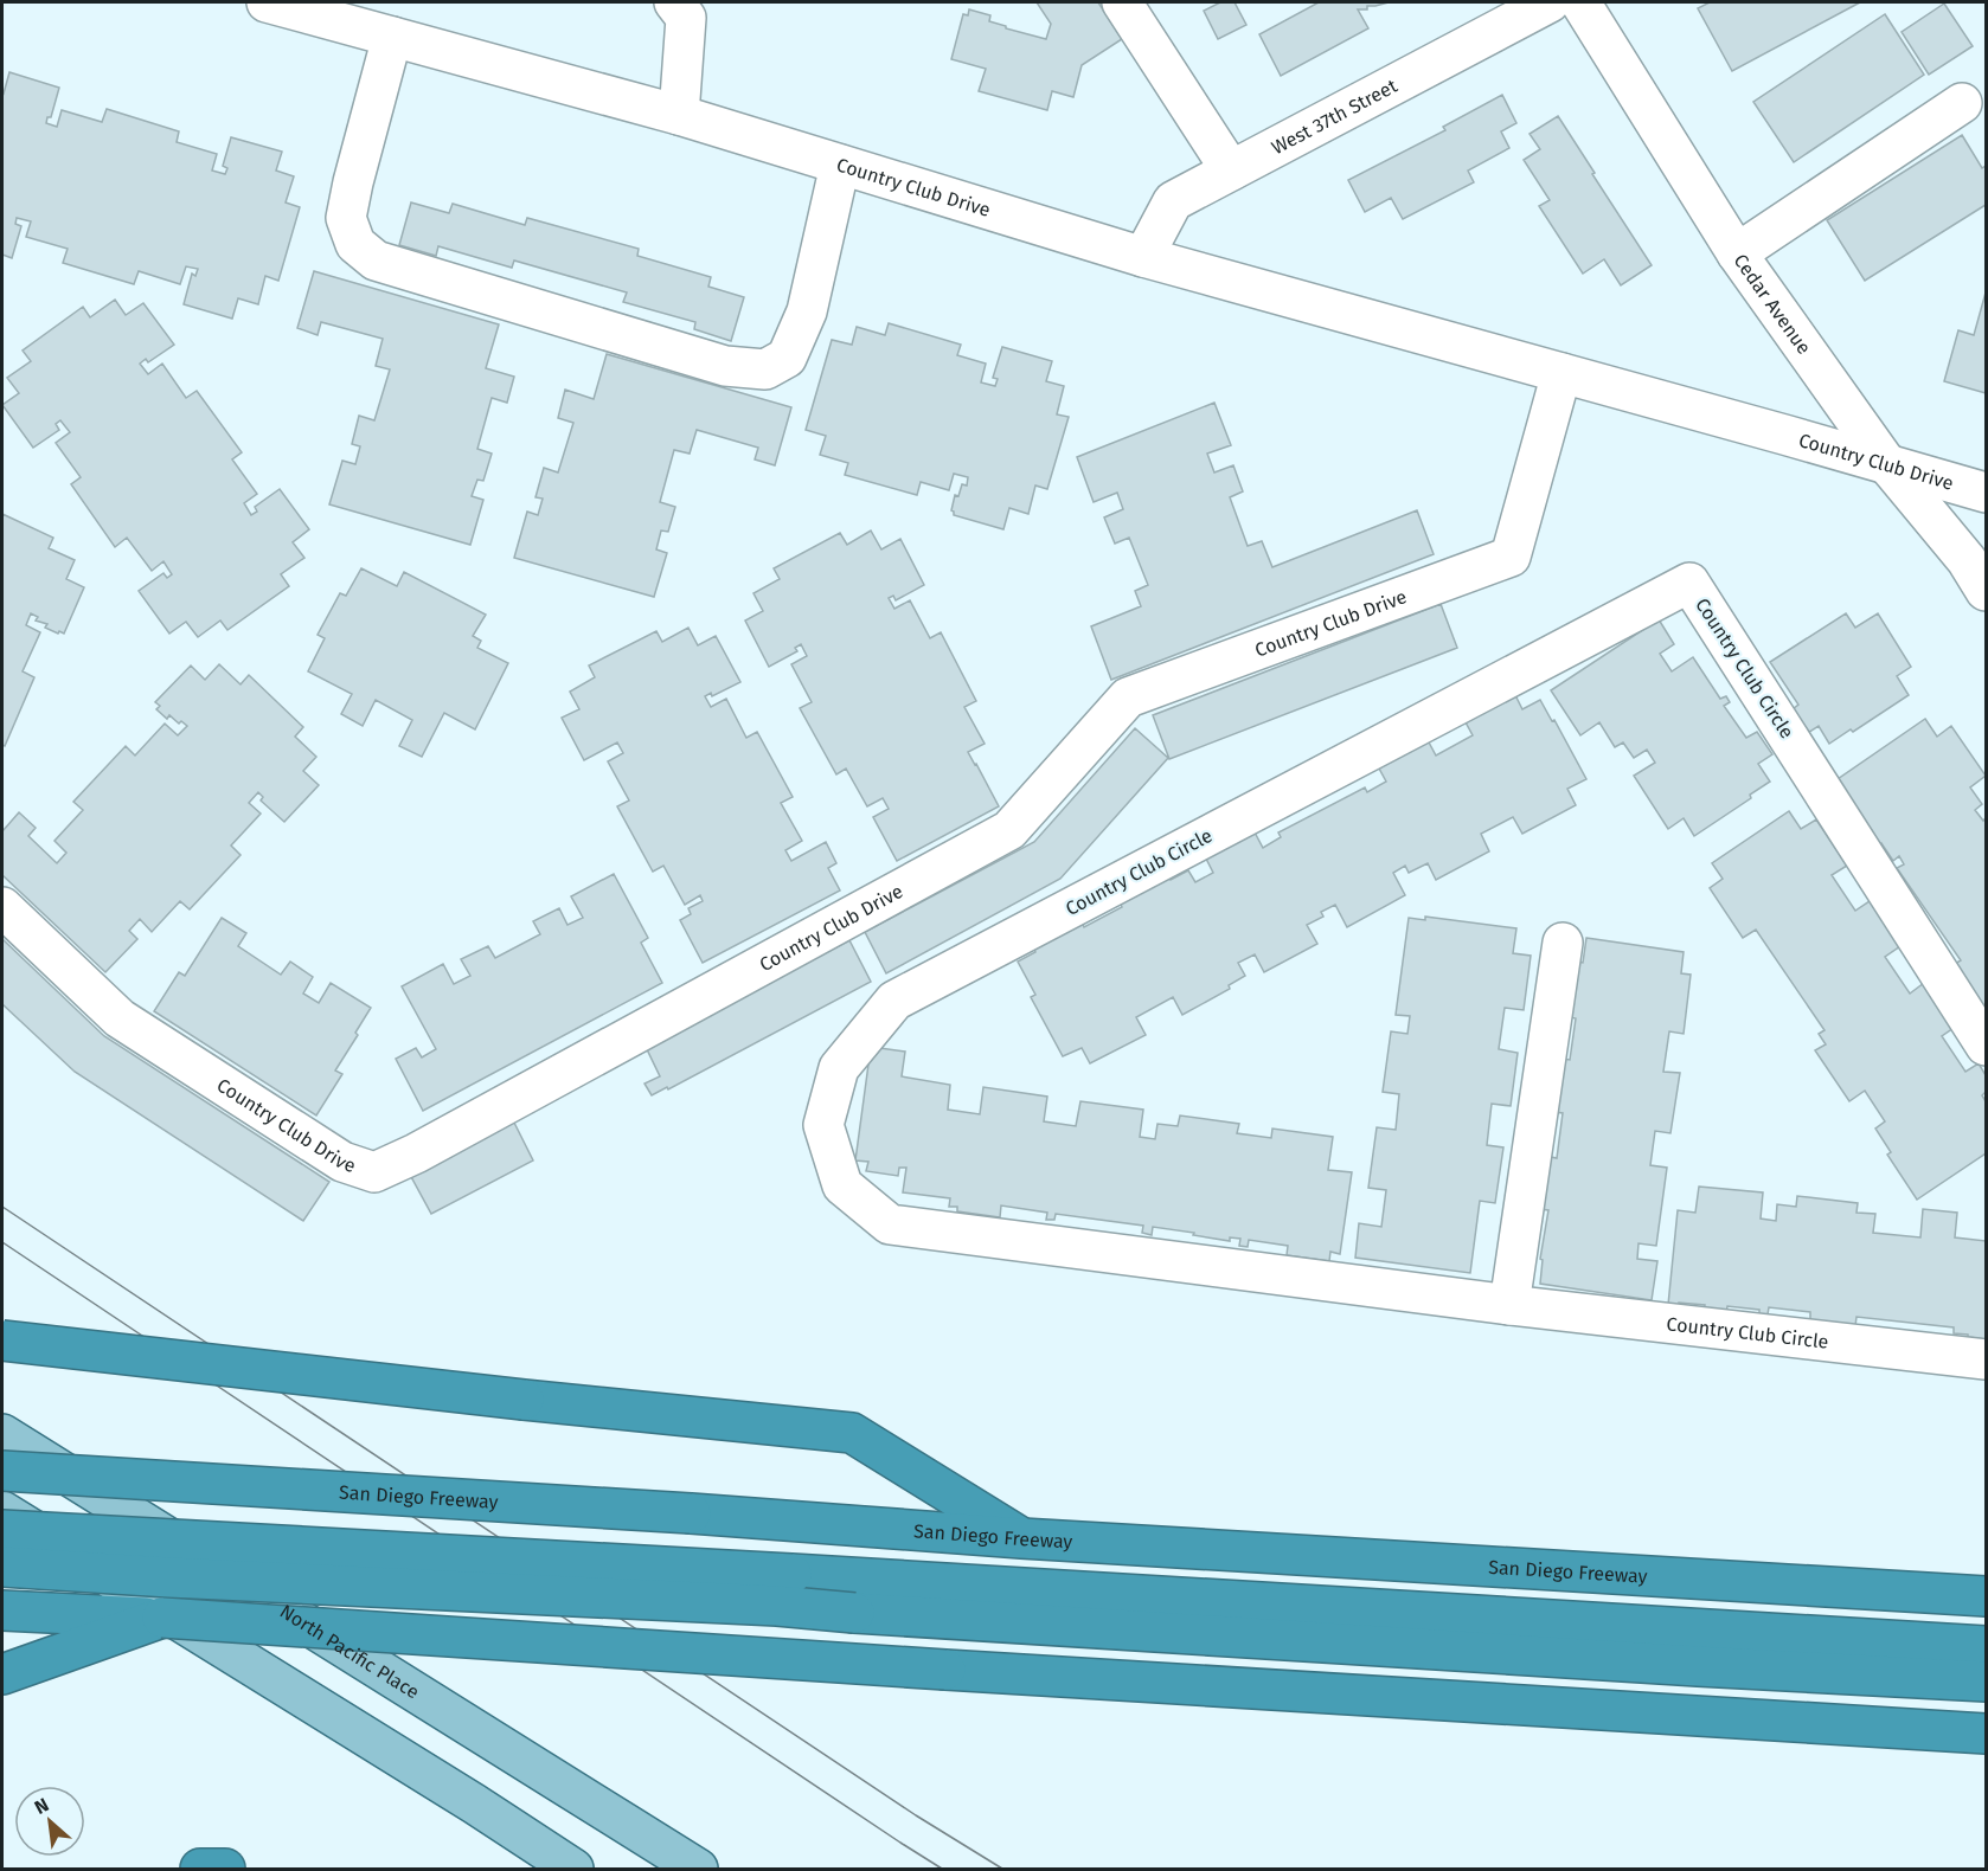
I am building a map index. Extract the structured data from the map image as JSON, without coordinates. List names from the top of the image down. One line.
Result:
{"streets":{"highway":["San Diego Freeway"],"main road":["North Pacific Place"],"street":["West 37th Street","Country Club Drive","Cedar Avenue","Country Club Circle"]},"crossings":[["West 37th Street","Country Club Drive"],["Country Club Drive","Cedar Avenue"]],"north":"top left"}
